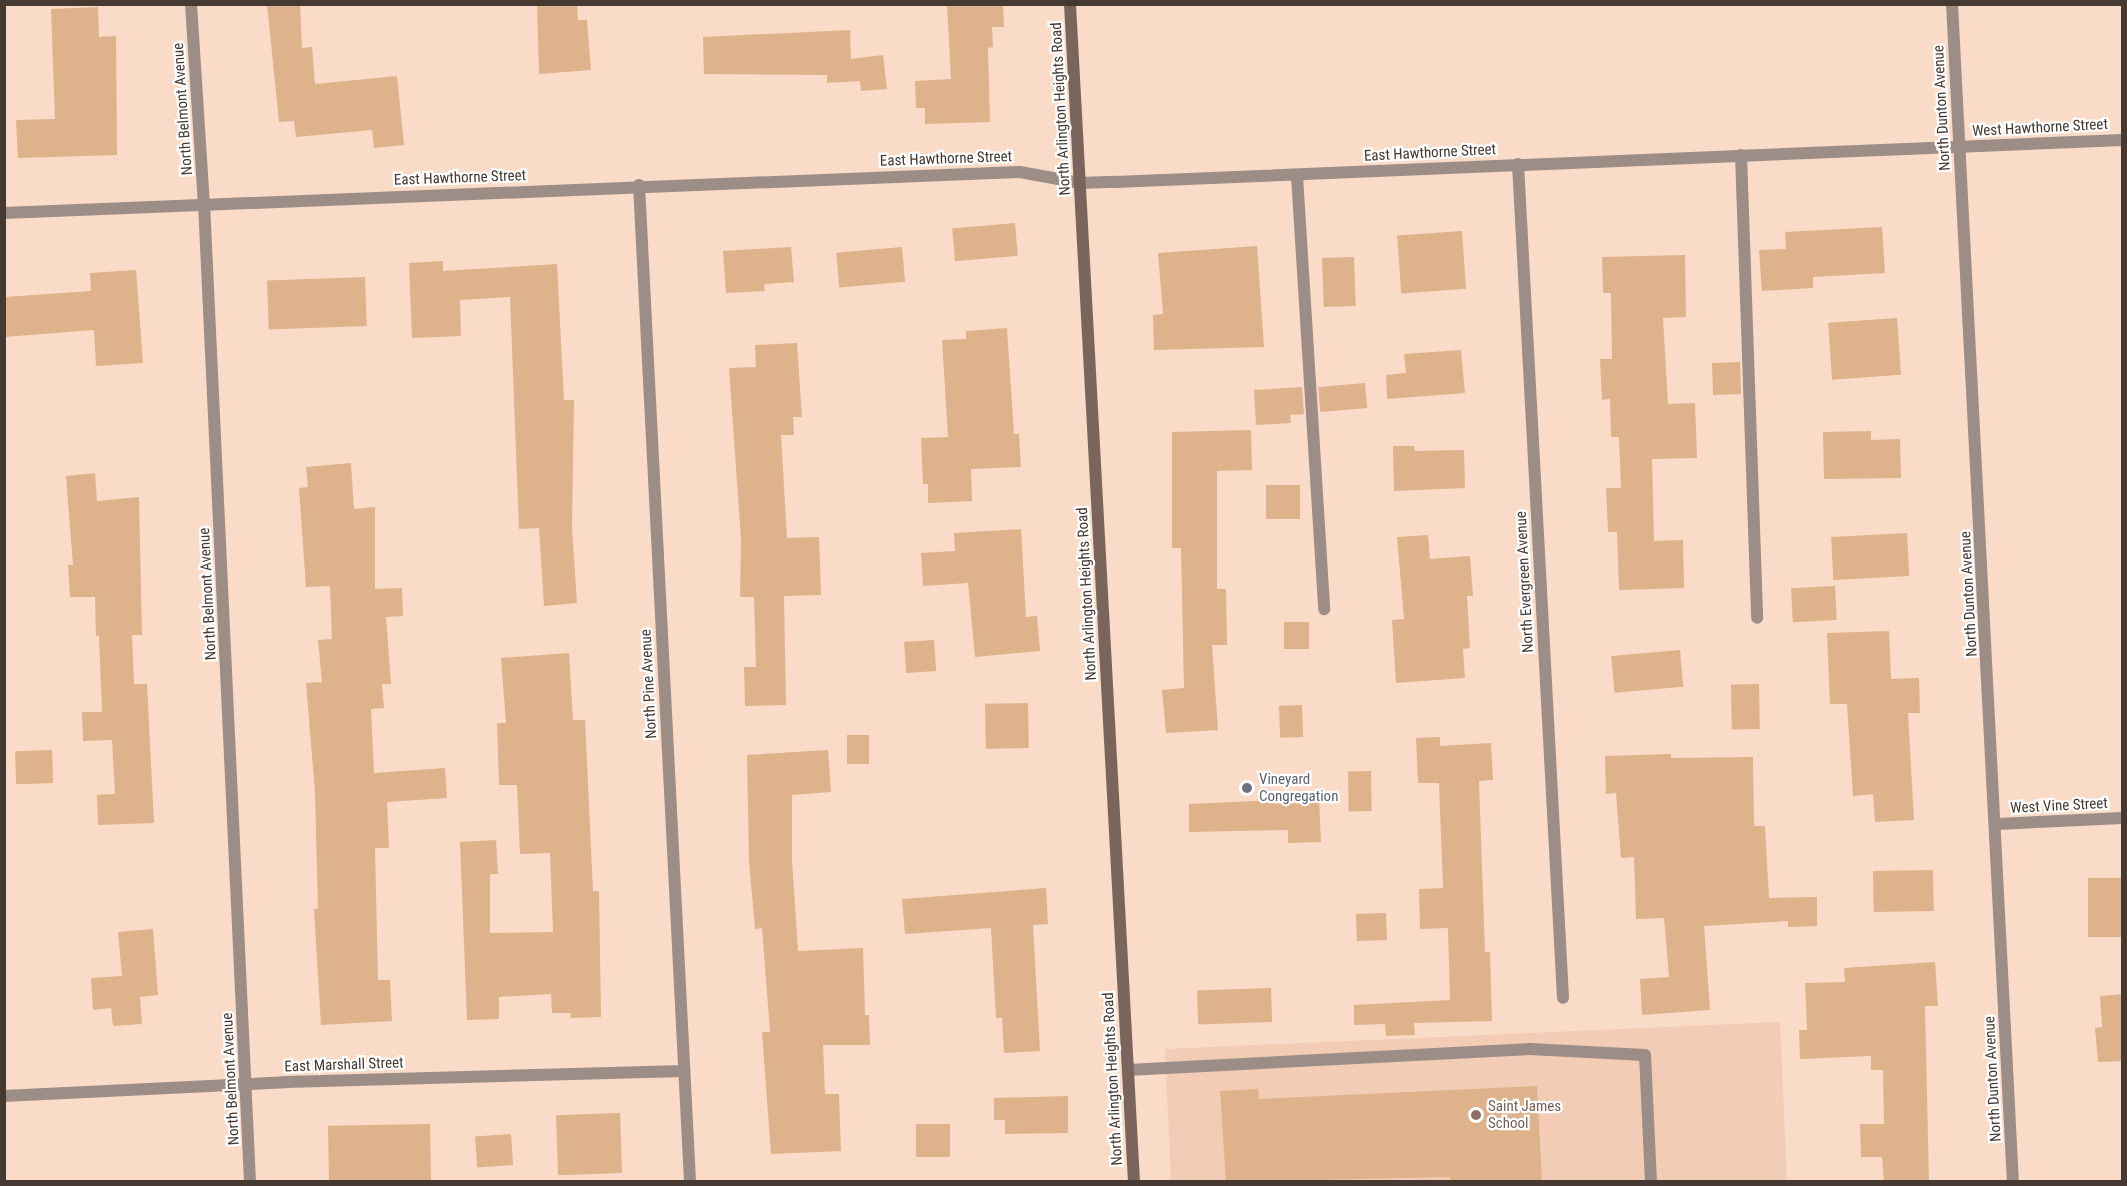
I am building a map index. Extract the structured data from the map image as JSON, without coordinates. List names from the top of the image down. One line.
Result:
{"streets":{"main road":["North Arlington Heights Road"],"street":["North Dunton Avenue","North Belmont Avenue","West Hawthorne Street","East Hawthorne Street","North Evergreen Avenue","North Pine Avenue","West Vine Street","East Marshall Street"]},"crossings":[["North Dunton Avenue","West Hawthorne Street"],["North Dunton Avenue","East Hawthorne Street"],["North Dunton Avenue","West Vine Street"],["North Belmont Avenue","East Hawthorne Street"],["North Belmont Avenue","East Marshall Street"],["North Arlington Heights Road","East Hawthorne Street"],["West Hawthorne Street","East Hawthorne Street"],["East Hawthorne Street","North Evergreen Avenue"],["East Hawthorne Street","North Pine Avenue"],["North Pine Avenue","East Marshall Street"]],"places":["Vineyard Congregation","Saint James School"]}
